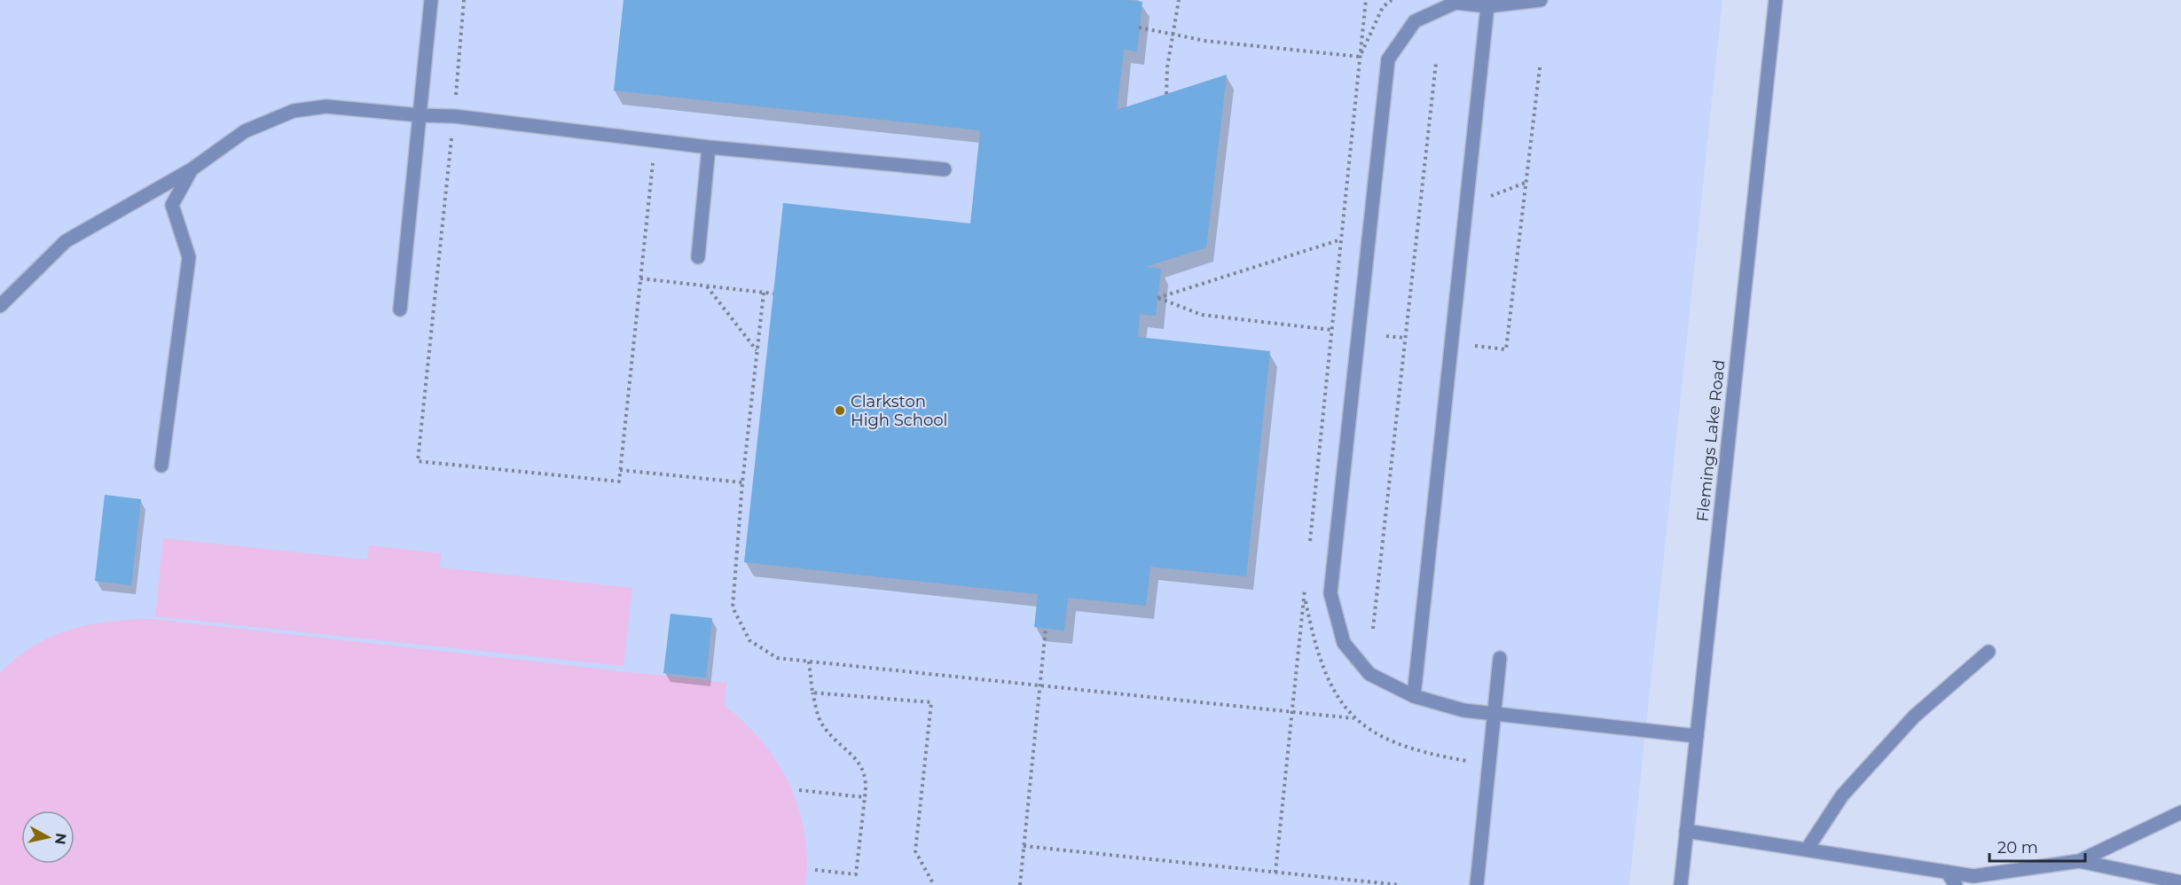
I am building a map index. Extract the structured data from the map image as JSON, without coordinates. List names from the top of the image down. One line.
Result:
{"streets":{"street":["Flemings Lake Road"]},"places":["Clarkston High School"],"scale_bar":"20 m","north":"right"}
